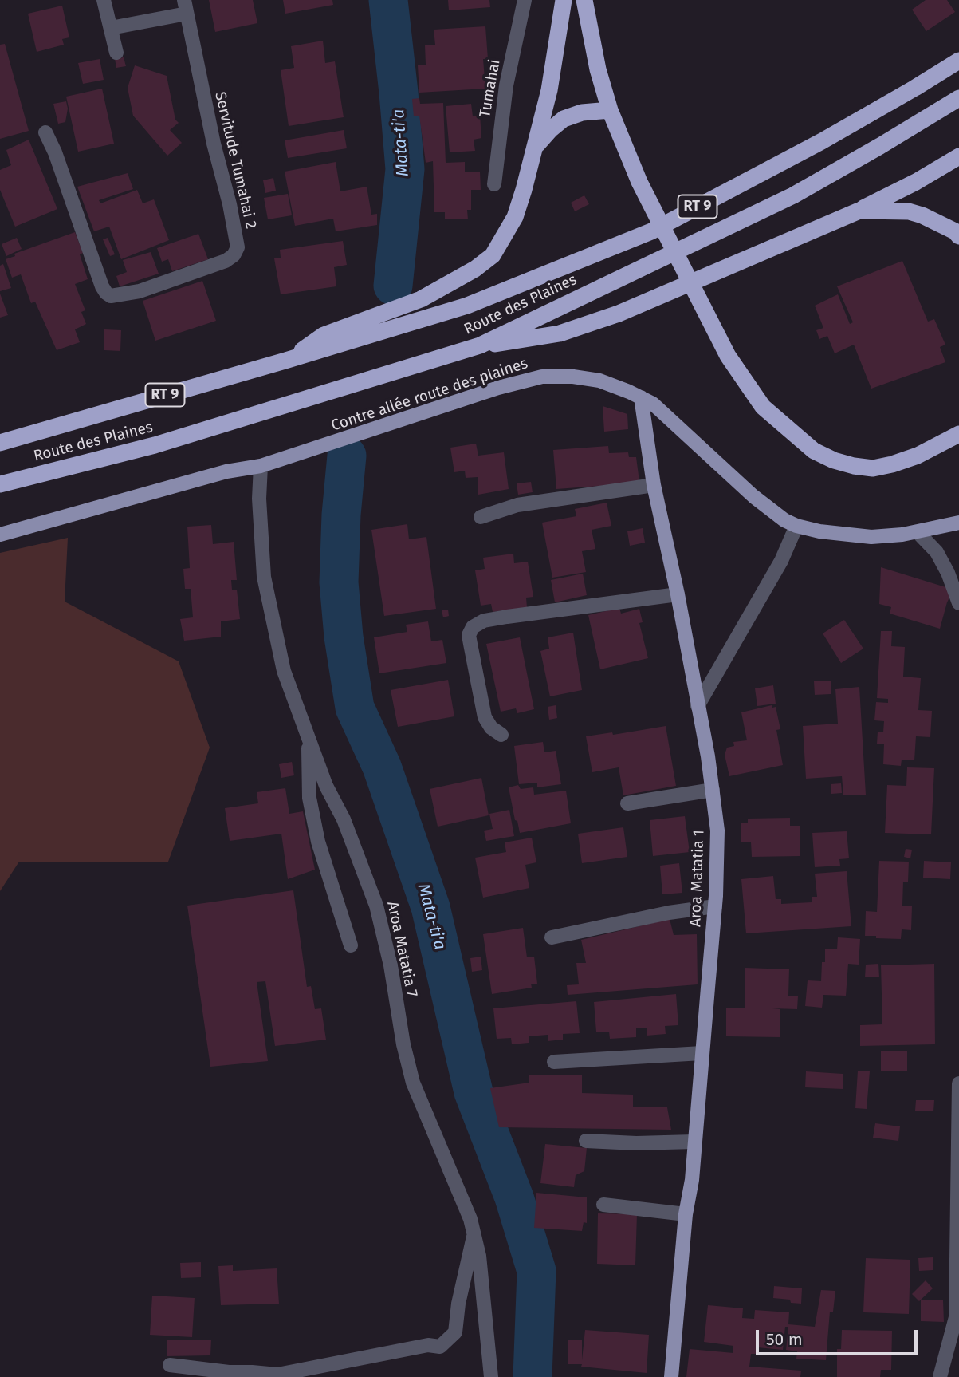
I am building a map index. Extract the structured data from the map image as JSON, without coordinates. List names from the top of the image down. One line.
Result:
{"streets":{"highway":["RT 9","Route des Plaines"],"main road":["Contre allée route des plaines","Aroa Matatia 1"],"street":["Tumahai","Servitude Tumahai 2","Aroa Matatia 7"]},"crossings":[["Contre allée route des plaines","Aroa Matatia 1"],["Contre allée route des plaines","Aroa Matatia 7"]],"water":["Mata-ti'a"],"scale_bar":"50 m"}
